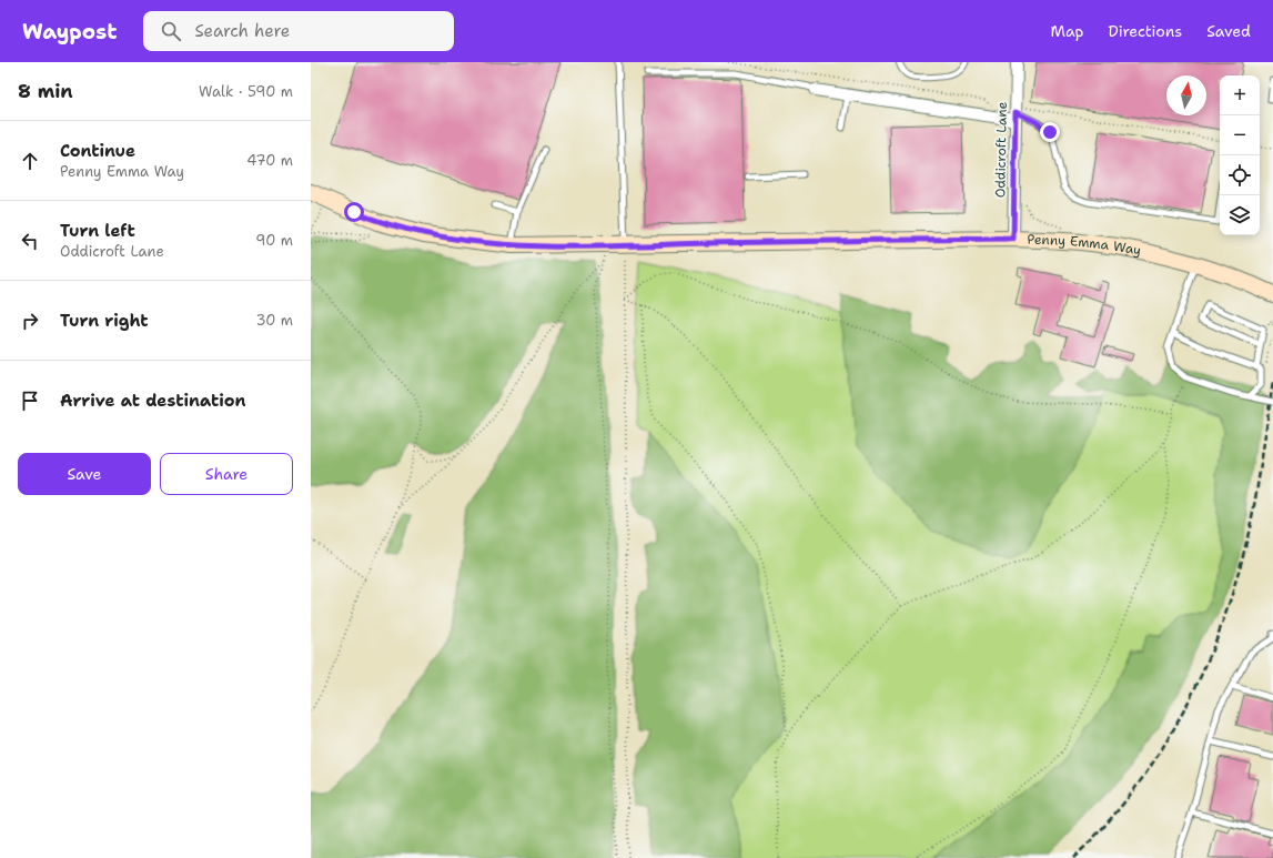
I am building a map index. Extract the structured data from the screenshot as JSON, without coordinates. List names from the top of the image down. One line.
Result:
{"streets":{"main road":["Penny Emma Way"],"street":["Oddicroft Lane"]},"crossings":[["Oddicroft Lane","Penny Emma Way"]],"north":"top","page":{"header":"Waypost","search":"Search here","nav":["Map","Directions","Saved"],"heading":["8 min","Walk · 590 m"],"map_buttons":["+","−"],"list":[["Continue","Penny Emma Way","470 m"],["Turn left","Oddicroft Lane","90 m"],["Turn right","30 m"],"Arrive at destination"],"buttons":["Save","Share"]}}
